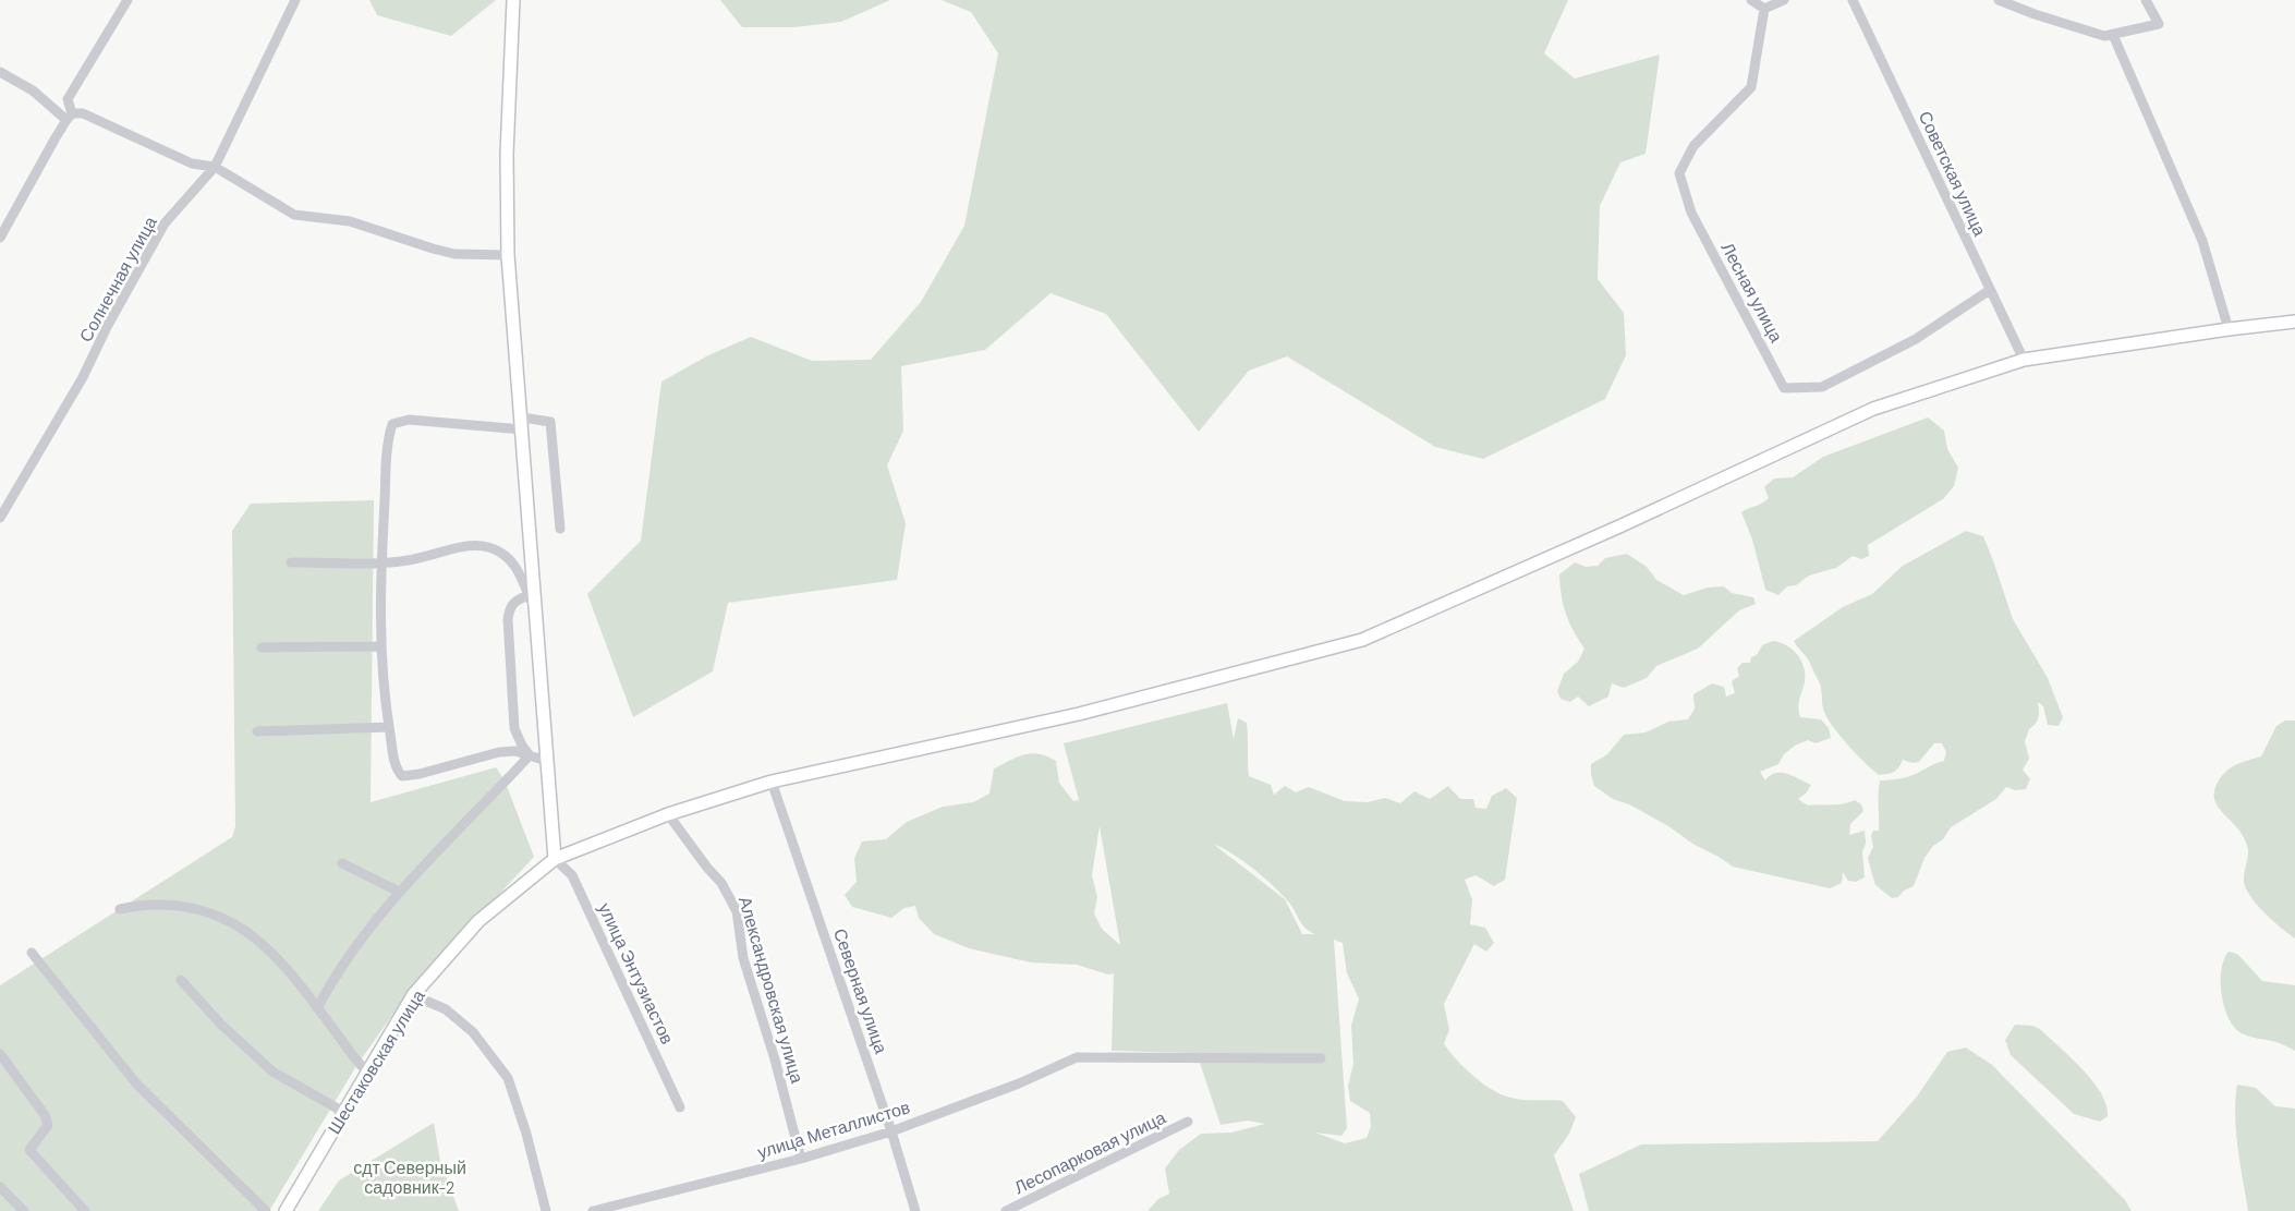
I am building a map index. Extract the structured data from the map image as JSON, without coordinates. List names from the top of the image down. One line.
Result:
{"streets":{"main road":["Шестаковская улица"],"street":["Советская улица","Солнечная улица","Лесная улица","улица Энтузиастов","Александровская улица","Северная улица","улица Металлистов","Лесопарковая улица"]},"crossings":[["Советская улица","Лесная улица"],["Советская улица","Шестаковская улица"],["улица Энтузиастов","Шестаковская улица"],["Александровская улица","Шестаковская улица"],["Александровская улица","улица Металлистов"],["Северная улица","Шестаковская улица"],["Северная улица","улица Металлистов"]],"parks":["сдт Северный садовник-2"]}
